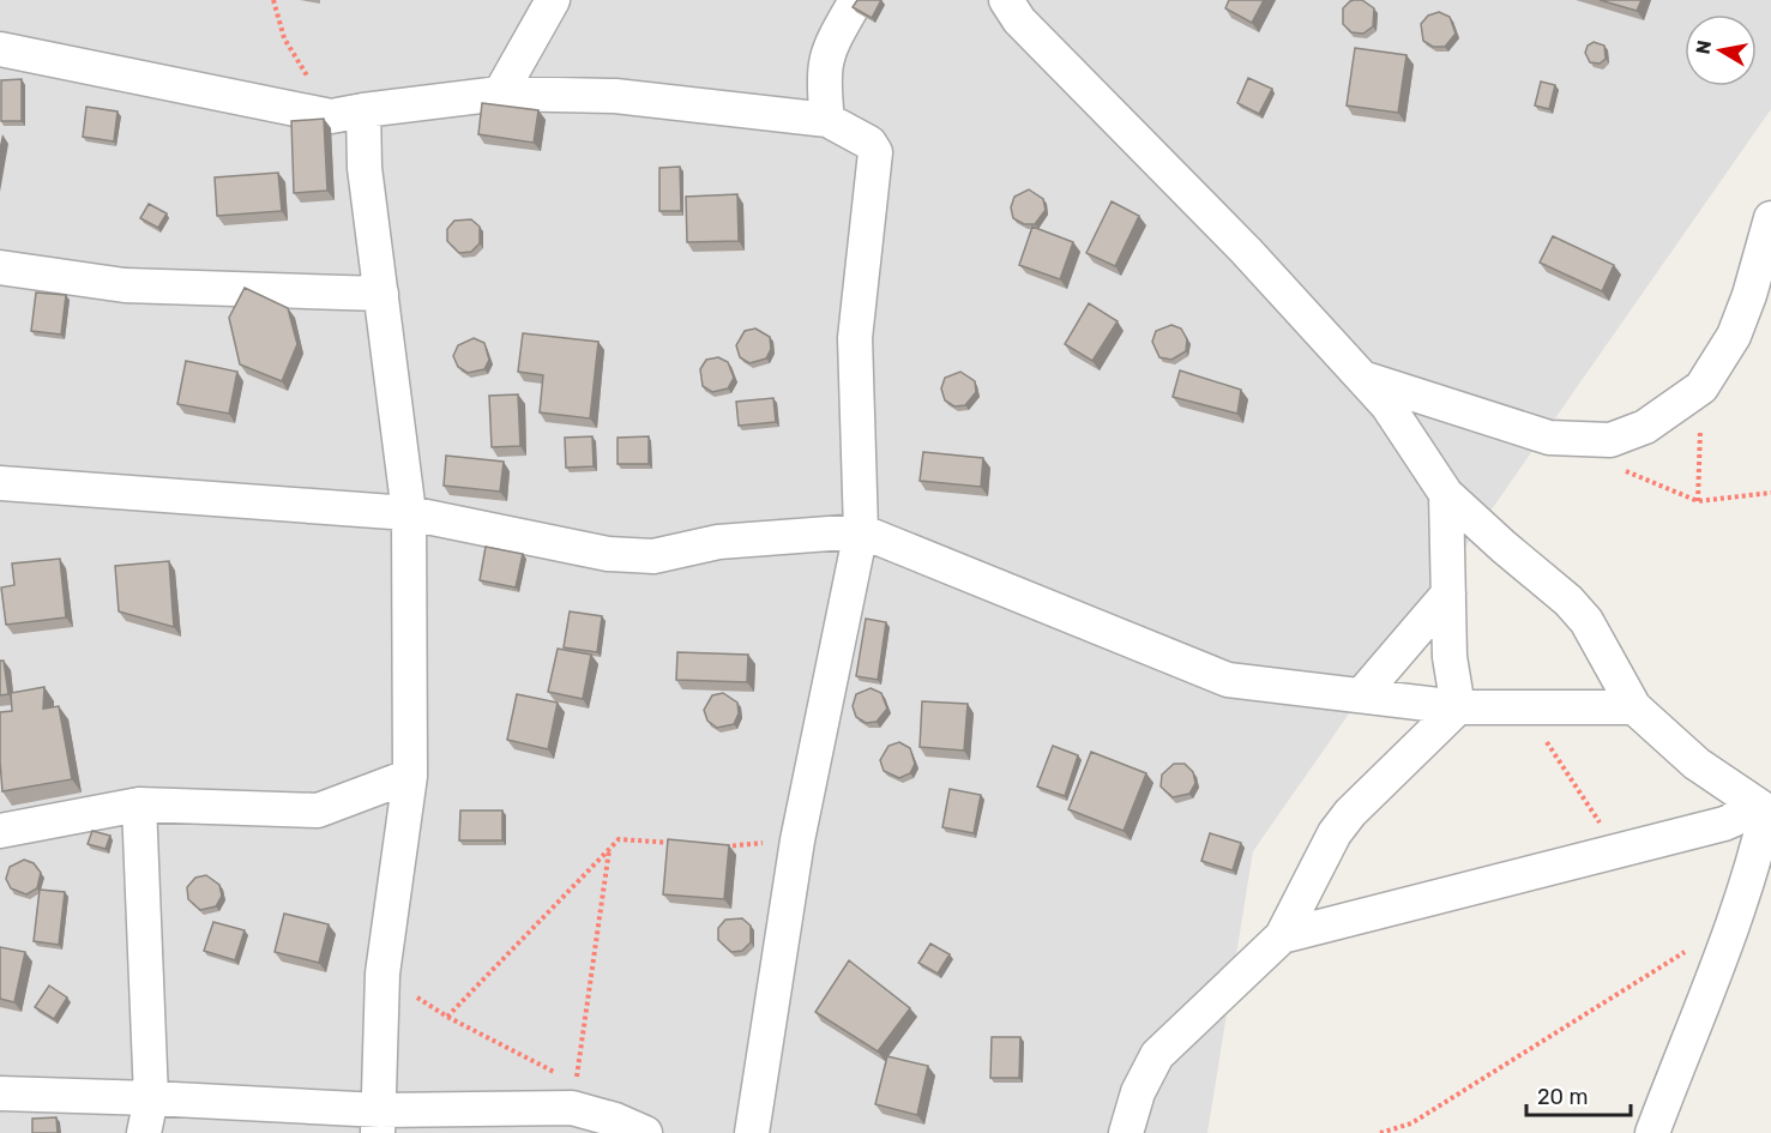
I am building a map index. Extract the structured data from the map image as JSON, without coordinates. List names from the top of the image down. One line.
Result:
{"scale_bar":"20 m","north":"left"}
